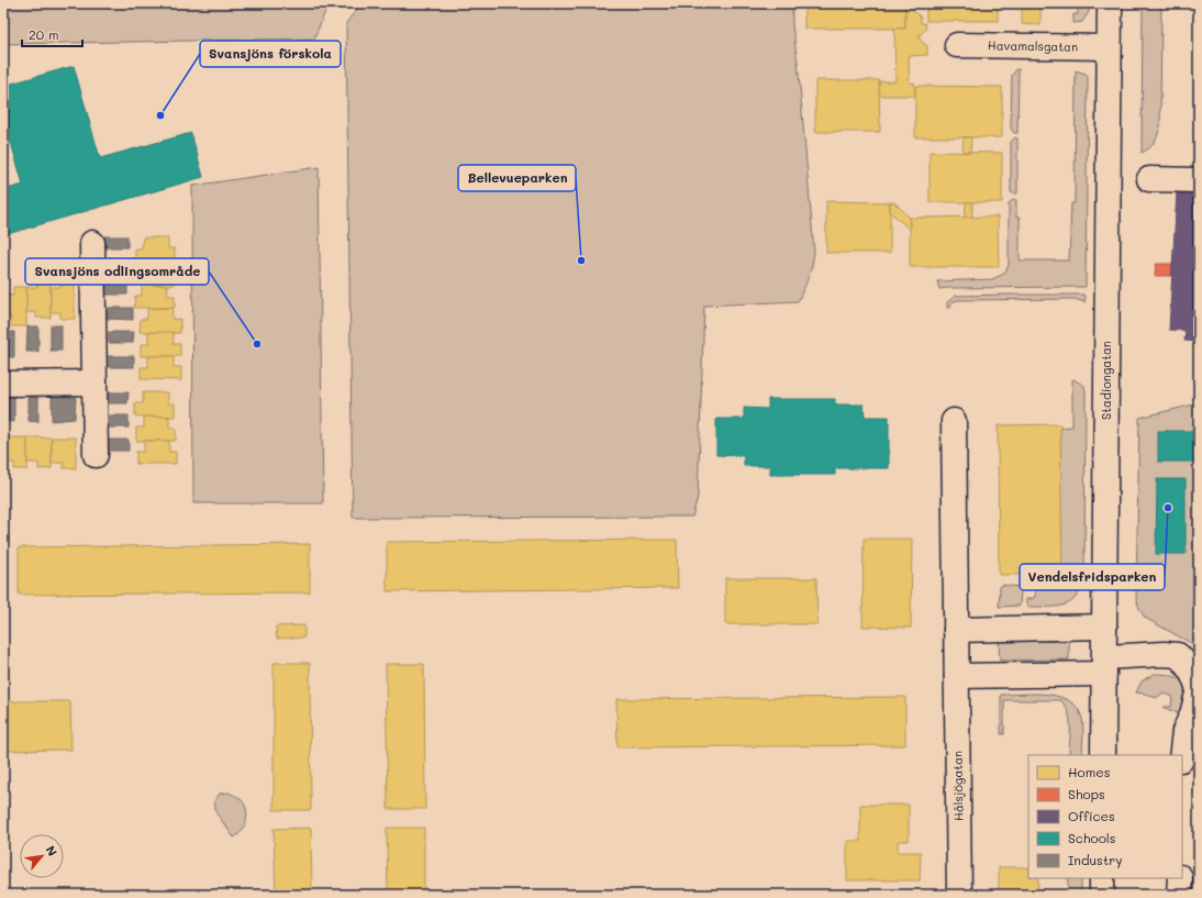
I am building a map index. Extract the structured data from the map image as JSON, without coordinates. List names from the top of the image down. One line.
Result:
{"streets":{"street":["Havamalsgatan","Stadiongatan","Hålsjögatan"]},"crossings":[["Havamalsgatan","Stadiongatan"]],"places":["Svansjöns förskola","Bellevueparken","Svansjöns odlingsområde","Vendelsfridsparken"],"legend":["Homes","Shops","Offices","Schools","Industry"],"scale_bar":"20 m","north":"top right"}
